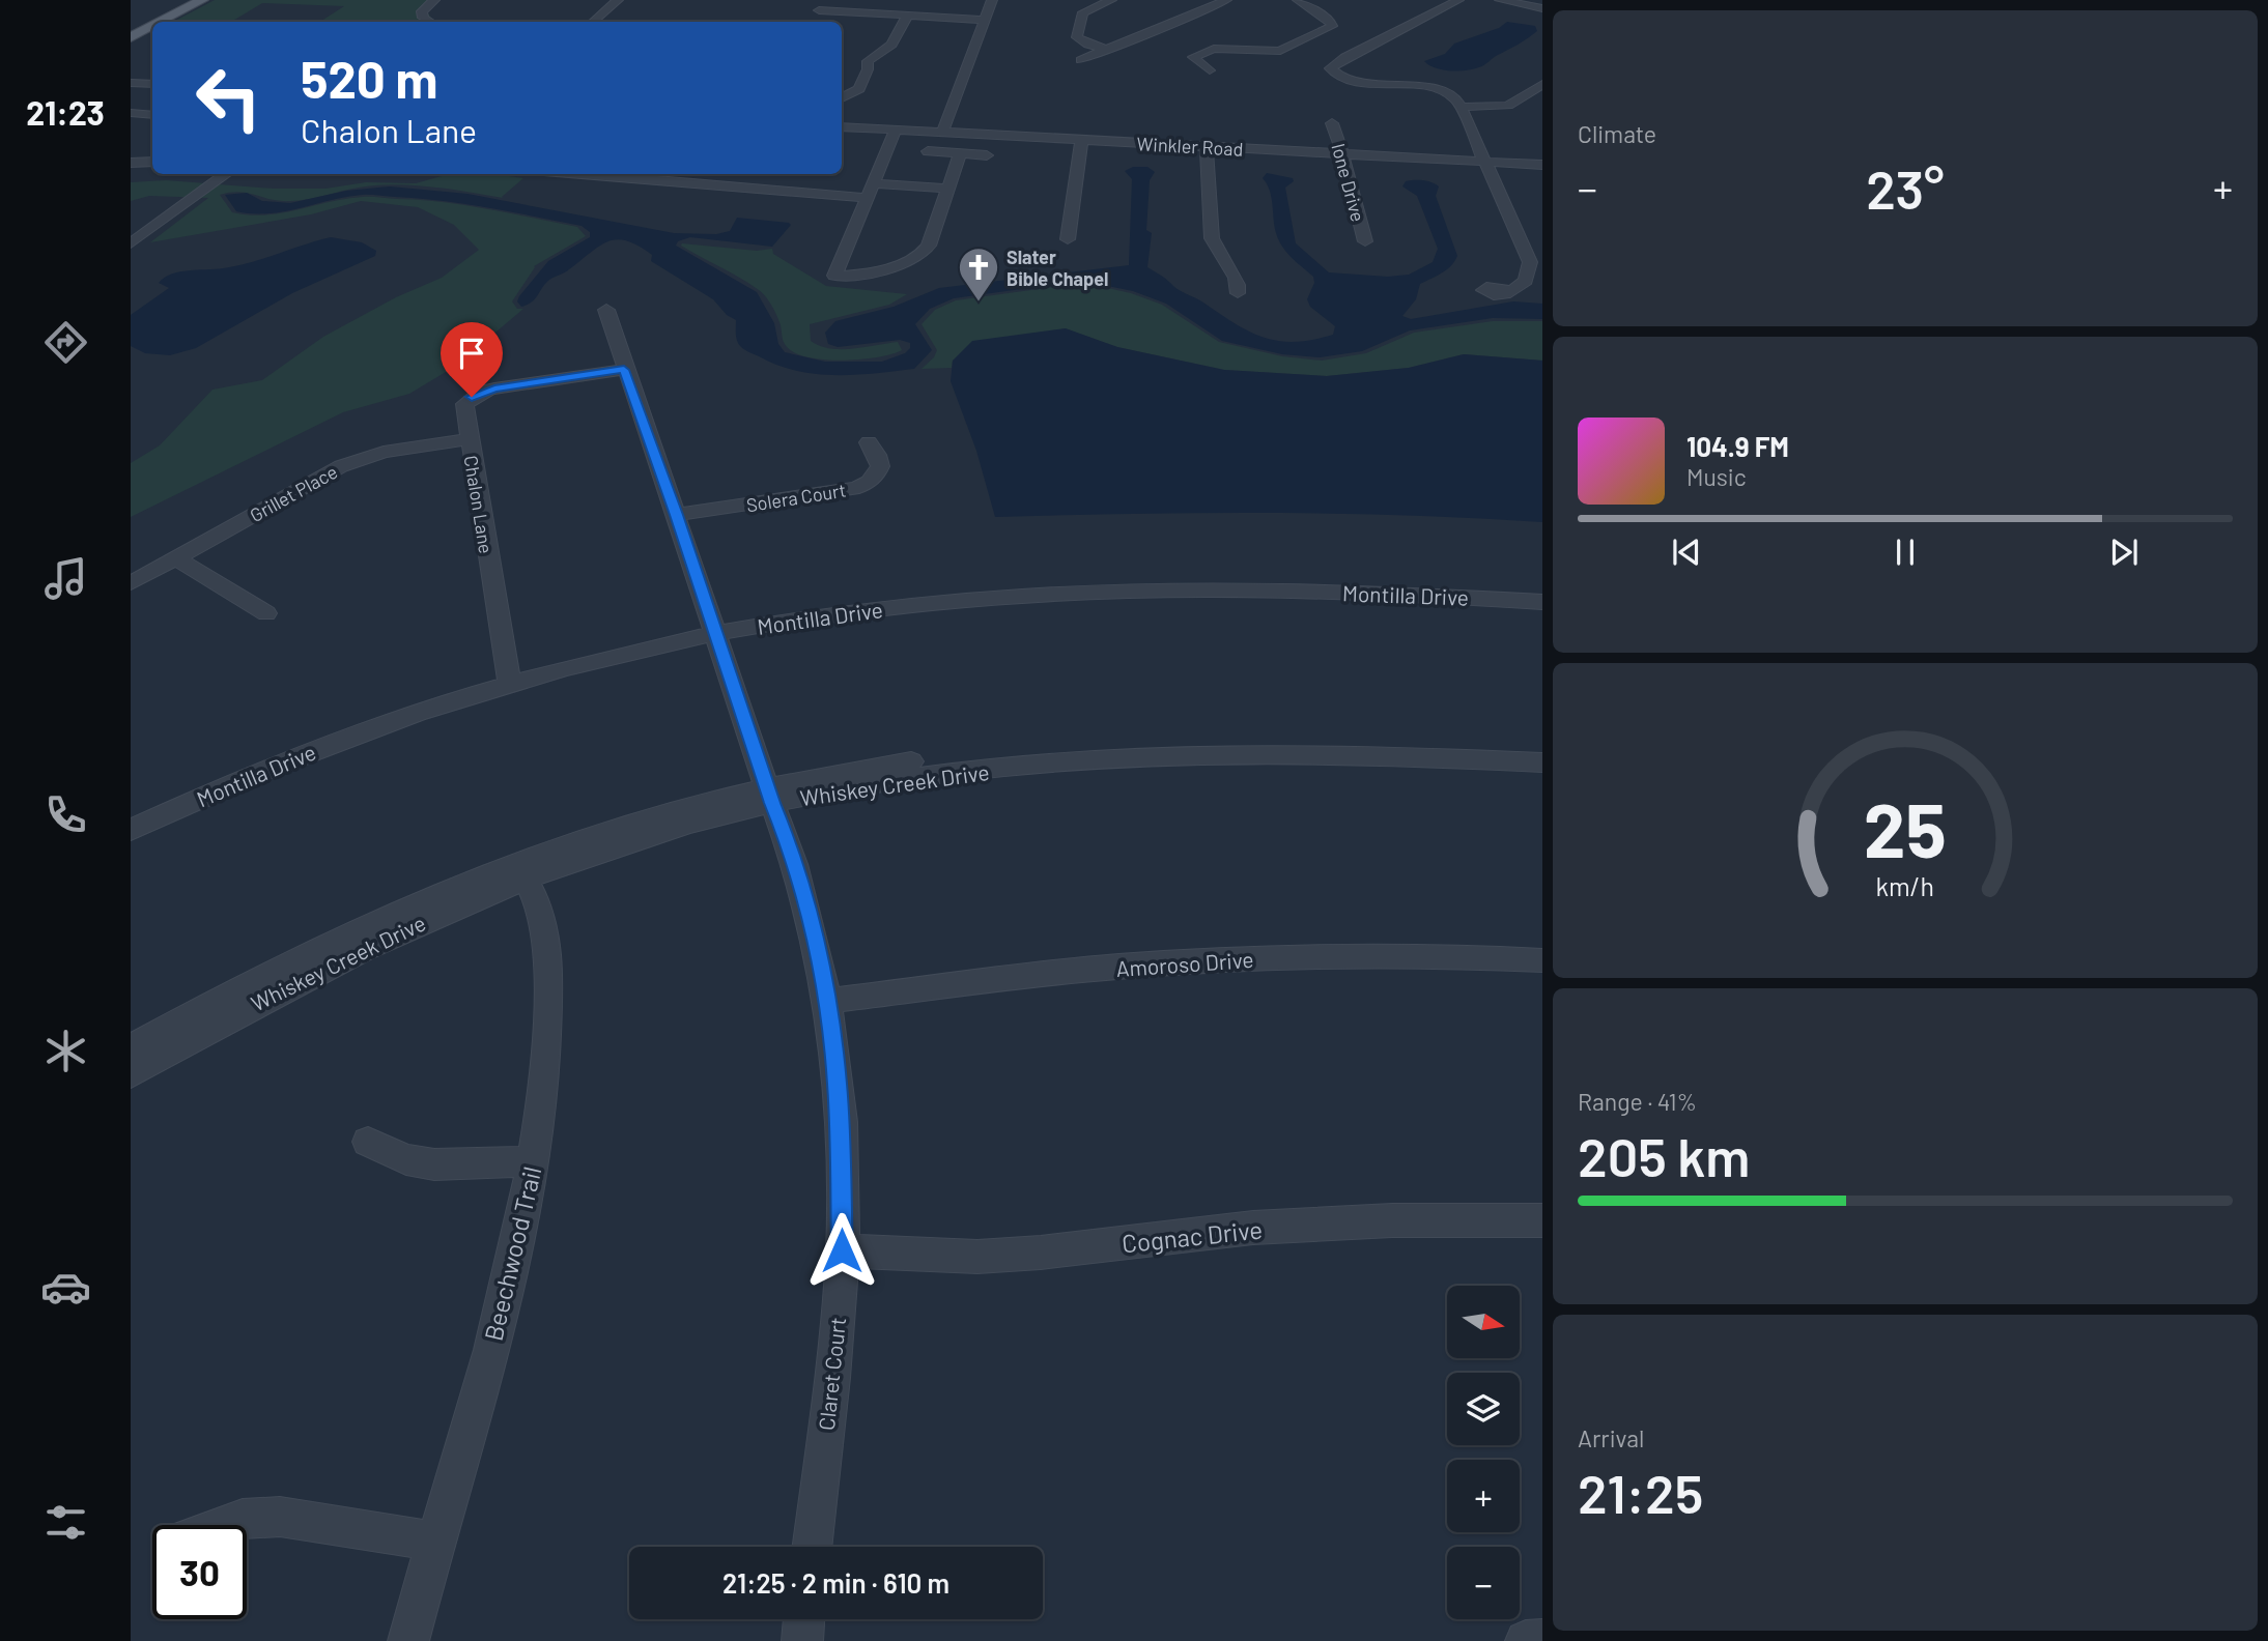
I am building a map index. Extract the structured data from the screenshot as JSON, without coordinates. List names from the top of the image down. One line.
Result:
{"streets":{"street":["Winkler Road","Ione Drive","Grillet Place","Solera Court","Chalon Lane","Montilla Drive","Whiskey Creek Drive","Amoroso Drive","Cognac Drive","Beechwood Trail","Claret Court"]},"crossings":[["Winkler Road","Ione Drive"],["Grillet Place","Chalon Lane"],["Solera Court","Claret Court"],["Chalon Lane","Montilla Drive"],["Chalon Lane","Claret Court"],["Montilla Drive","Claret Court"],["Whiskey Creek Drive","Beechwood Trail"],["Whiskey Creek Drive","Claret Court"],["Amoroso Drive","Claret Court"],["Cognac Drive","Claret Court"]],"places":{"church":["Slater Bible Chapel"]},"north":"right","page":{"tabs":"21:23","tile":["Climate",["Range · 41%","205 km"],["Arrival","21:25"]],"turn":["520 m","Chalon Lane"],"heat":["−","23°","+"],"song":["104.9 FM","Music"],"map_buttons":["+","−"],"limit":"30","trip":"21:25 · 2 min · 610 m","gauge":["25","km/h"]}}
